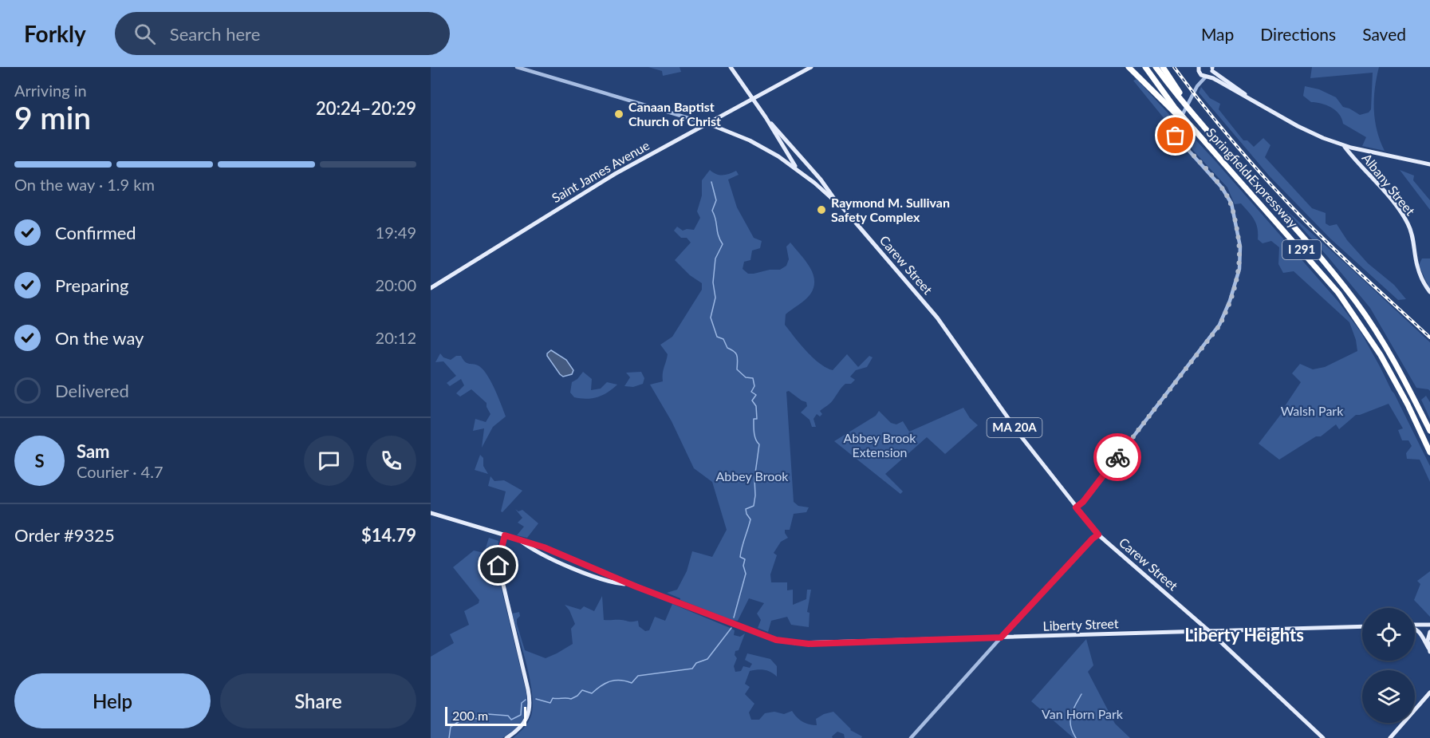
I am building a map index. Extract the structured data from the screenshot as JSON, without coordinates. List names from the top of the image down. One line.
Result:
{"streets":{"highway":["Springfield Expressway","I 291"],"main road":["Saint James Avenue","Albany Street","Carew Street","MA 20A","Liberty Street"]},"crossings":[["Saint James Avenue","Carew Street"],["Saint James Avenue","MA 20A"],["Carew Street","MA 20A"],["Carew Street","Liberty Street"]],"districts":["Liberty Heights"],"parks":["Walsh Park","Abbey Brook Extension","Abbey Brook","Van Horn Park"],"places":["Canaan Baptist Church of Christ","Raymond M. Sullivan Safety Complex"],"scale_bar":"200 m","page":{"header":"Forkly","search":"Search here","nav":["Map","Directions","Saved"],"heading":["9 min","Arriving in","20:24–20:29"],"panel":["Sam","Courier · 4.7","Order #9325","$14.79"],"bar":"On the way · 1.9 km","list":[["Confirmed","19:49"],["Preparing","20:00"],["On the way","20:12"],"Delivered"],"round":"S","buttons":["Help","Share"],"scale":"200 m"}}
